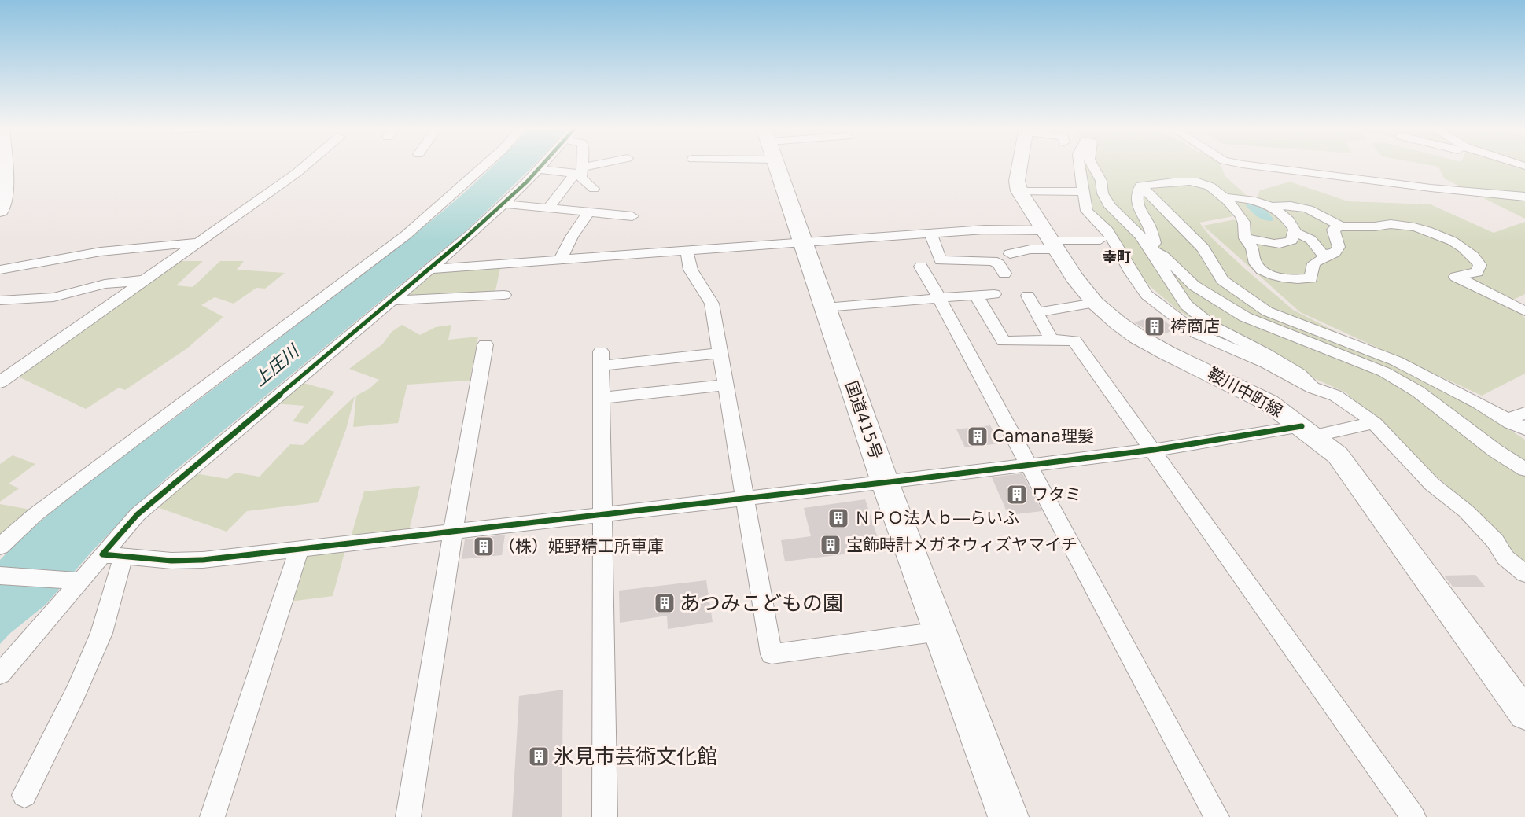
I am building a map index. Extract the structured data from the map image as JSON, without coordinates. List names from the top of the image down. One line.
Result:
{"streets":{"highway":["国道415号"],"main road":["鞍川中町線"]},"districts":["幸町"],"water":["上庄川"],"places":{"building":["袴商店","Camana理髮","ワタミ","ＮＰＯ法人ｂ―らいふ","宝飾時計メガネウィズヤマイチ","（株）姫野精工所車庫","あつみこどもの園","氷見市芸術文化館"]}}
